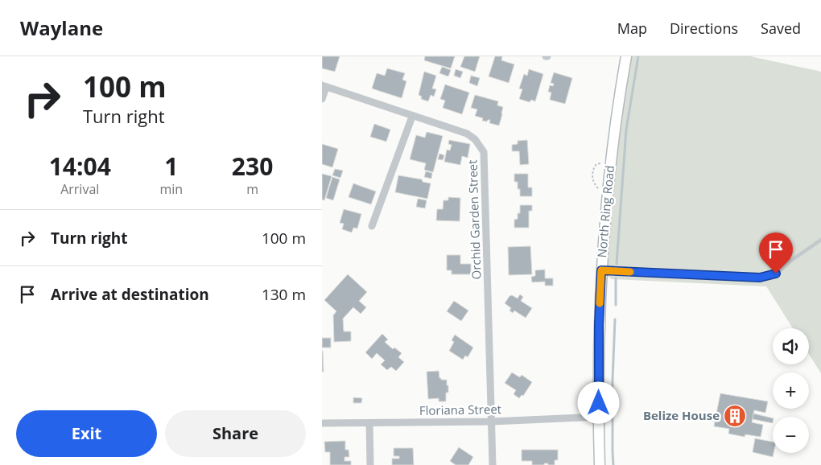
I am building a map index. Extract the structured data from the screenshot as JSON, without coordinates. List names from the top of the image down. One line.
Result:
{"streets":{"main road":["North Ring Road"],"street":["Orchid Garden Street","Floriana Street"]},"crossings":[["North Ring Road","Floriana Street"],["Orchid Garden Street","Floriana Street"]],"places":{"building":["Belize House"]},"page":{"header":"Waylane","nav":["Map","Directions","Saved"],"turn":["100 m","Turn right"],"eta":["14:04","Arrival","1","min","230","m"],"list":[{"name":"Turn right","value":"100 m"},{"name":"Arrive at destination","value":"130 m"}],"map_buttons":["+","−"],"buttons":["Exit","Share"]}}
